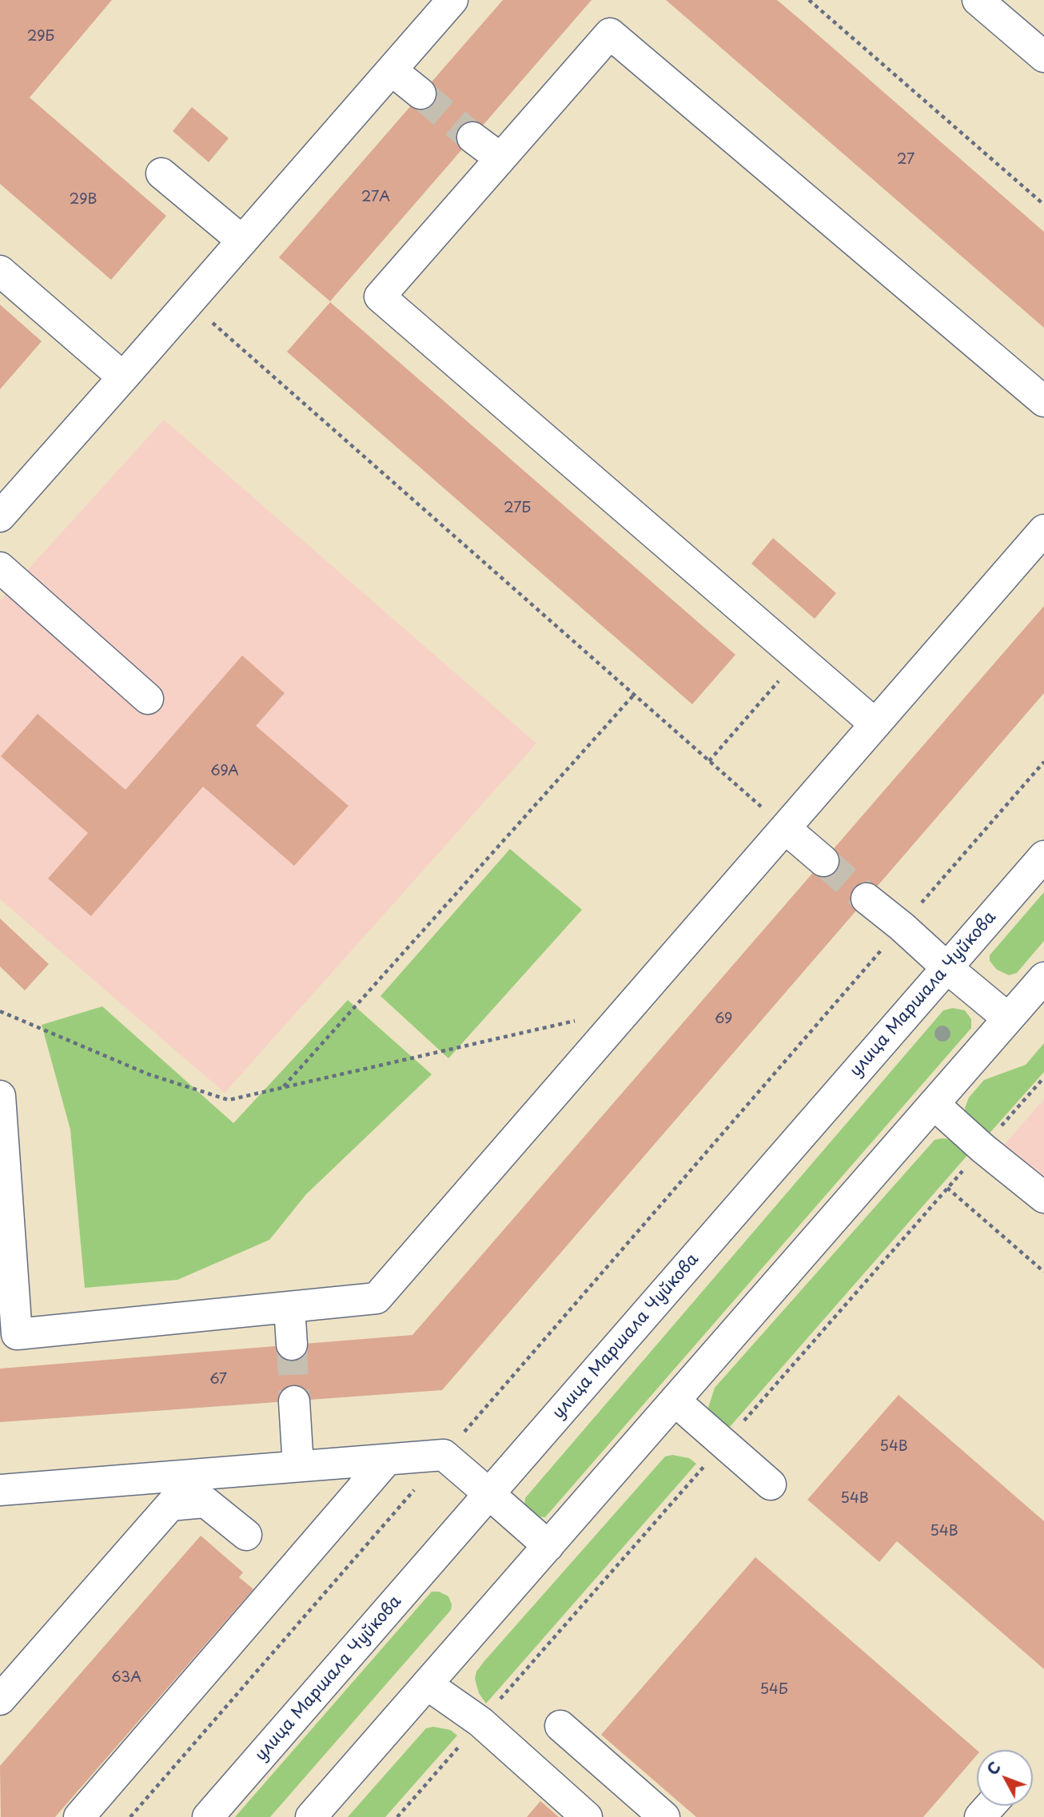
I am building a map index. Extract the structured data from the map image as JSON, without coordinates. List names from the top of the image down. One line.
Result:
{"streets":{"main road":["улица Маршала Чуйкова"]},"house_numbers":["29Б","27","27А","29В","27Б","69А","69","67","54В","54В","54В","63А","54Б"],"north":"top left"}
